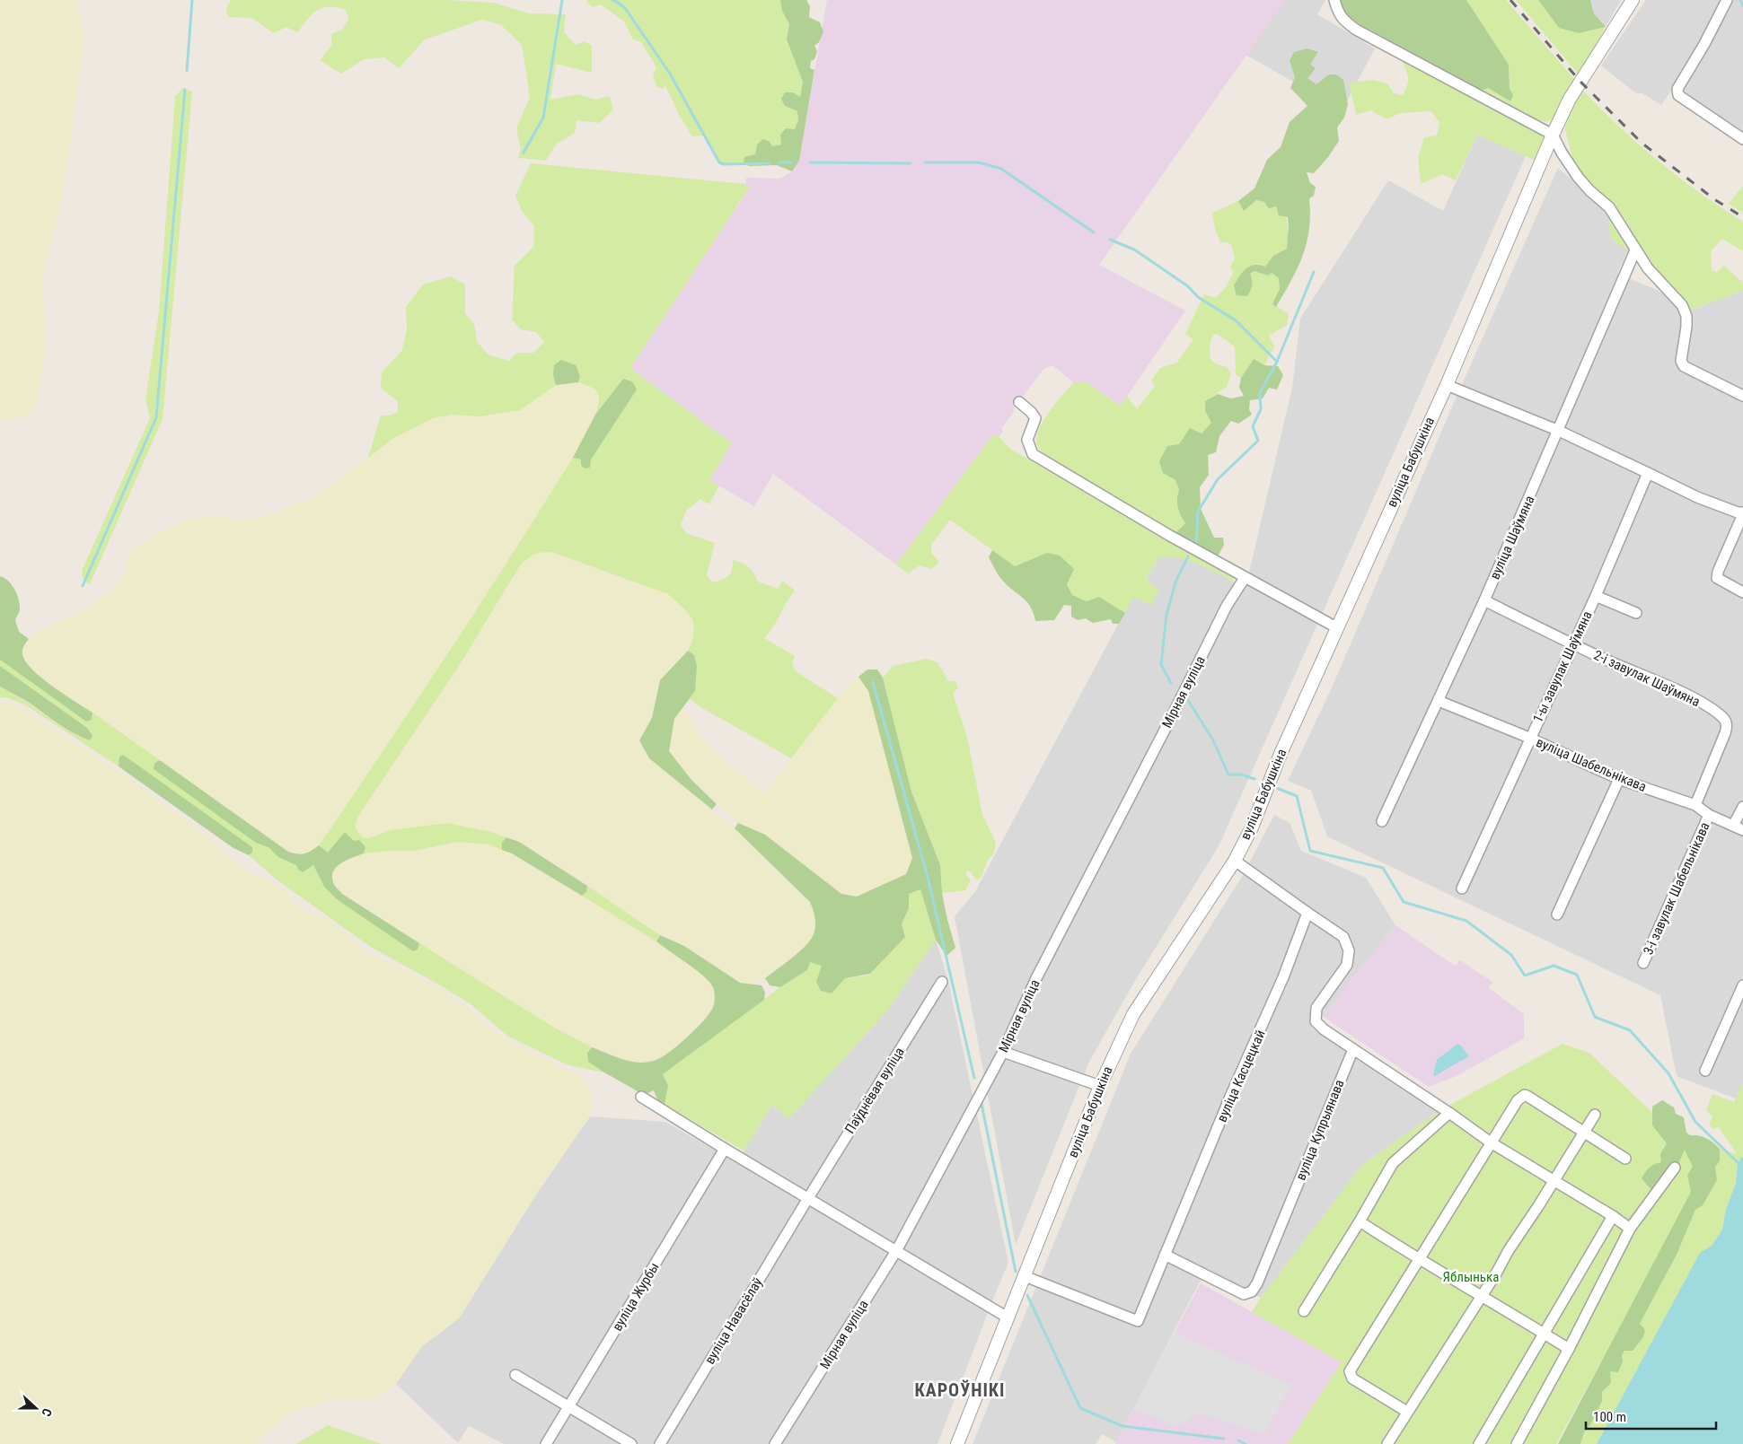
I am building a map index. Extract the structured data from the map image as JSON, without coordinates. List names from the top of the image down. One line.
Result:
{"streets":{"street":["вуліца Бабушкіна","вуліца Шаўмяна","1-ы завулак Шаўмяна","2-і завулак Шаўмяна","Мірная вуліца","вуліца Шабельнікава","3-і завулак Шабельнікава","вуліца Касцецкай","Паўднёвая вуліца","вуліца Купрыянава","вуліца Журбы","вуліца Навасёлаў"]},"crossings":[["вуліца Бабушкіна","вуліца Касцецкай"],["вуліца Шаўмяна","2-і завулак Шаўмяна"],["вуліца Шаўмяна","вуліца Шабельнікава"],["1-ы завулак Шаўмяна","2-і завулак Шаўмяна"],["1-ы завулак Шаўмяна","вуліца Шабельнікава"],["2-і завулак Шаўмяна","вуліца Шабельнікава"],["вуліца Шабельнікава","3-і завулак Шабельнікава"],["вуліца Касцецкай","вуліца Купрыянава"],["Паўднёвая вуліца","вуліца Навасёлаў"]],"districts":["КАРОЎНІКІ"],"parks":["Яблынька"],"scale_bar":"100 m","north":"right"}
